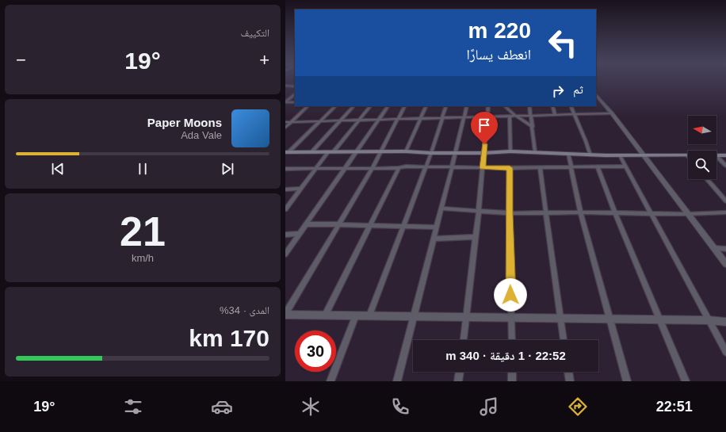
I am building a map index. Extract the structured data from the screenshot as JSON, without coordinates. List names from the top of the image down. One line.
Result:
{"north":"left","page":{"tile":["التكييف",["21","km/h"],["المدى · 34%","170 km"]],"turn":["220 m","انعطف يسارًا"],"heat":["−","19°","+"],"then":"ثم","song":["Paper Moons","Ada Vale"],"limit":"30","trip":"22:52 · 1 دقيقة · 340 m","tabs":["22:51","19°"]}}
